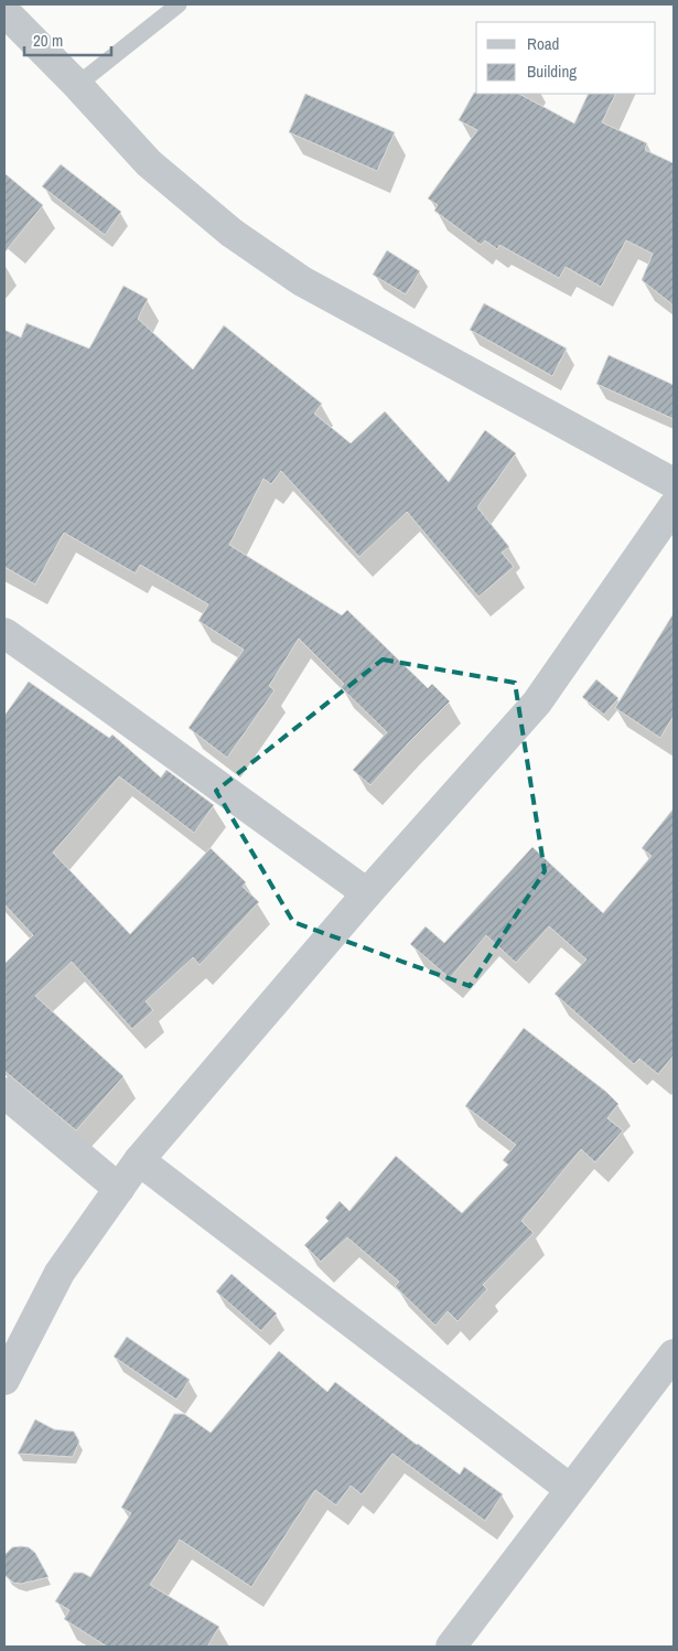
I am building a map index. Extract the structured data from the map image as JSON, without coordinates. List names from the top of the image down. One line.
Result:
{"legend":["Road","Building"],"scale_bar":"20 m"}
